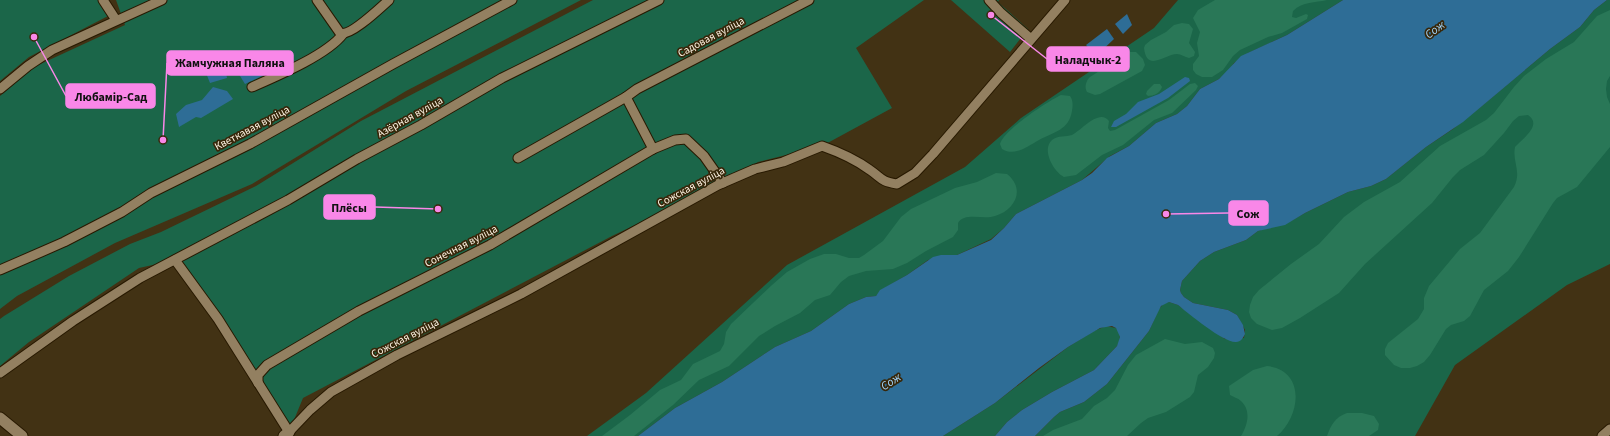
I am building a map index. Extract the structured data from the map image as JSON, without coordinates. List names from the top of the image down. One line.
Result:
{"streets":{"street":["Садовая вуліца","Азёрная вуліца","Кветкавая вуліца","Сожская вуліца","Сонечная вуліца"]},"crossings":[["Сожская вуліца","Сонечная вуліца"]],"water":["Сож"],"places":["Наладчык-2","Любамір-Сад","Жамчужная Паляна","Плёсы","Сож"]}
